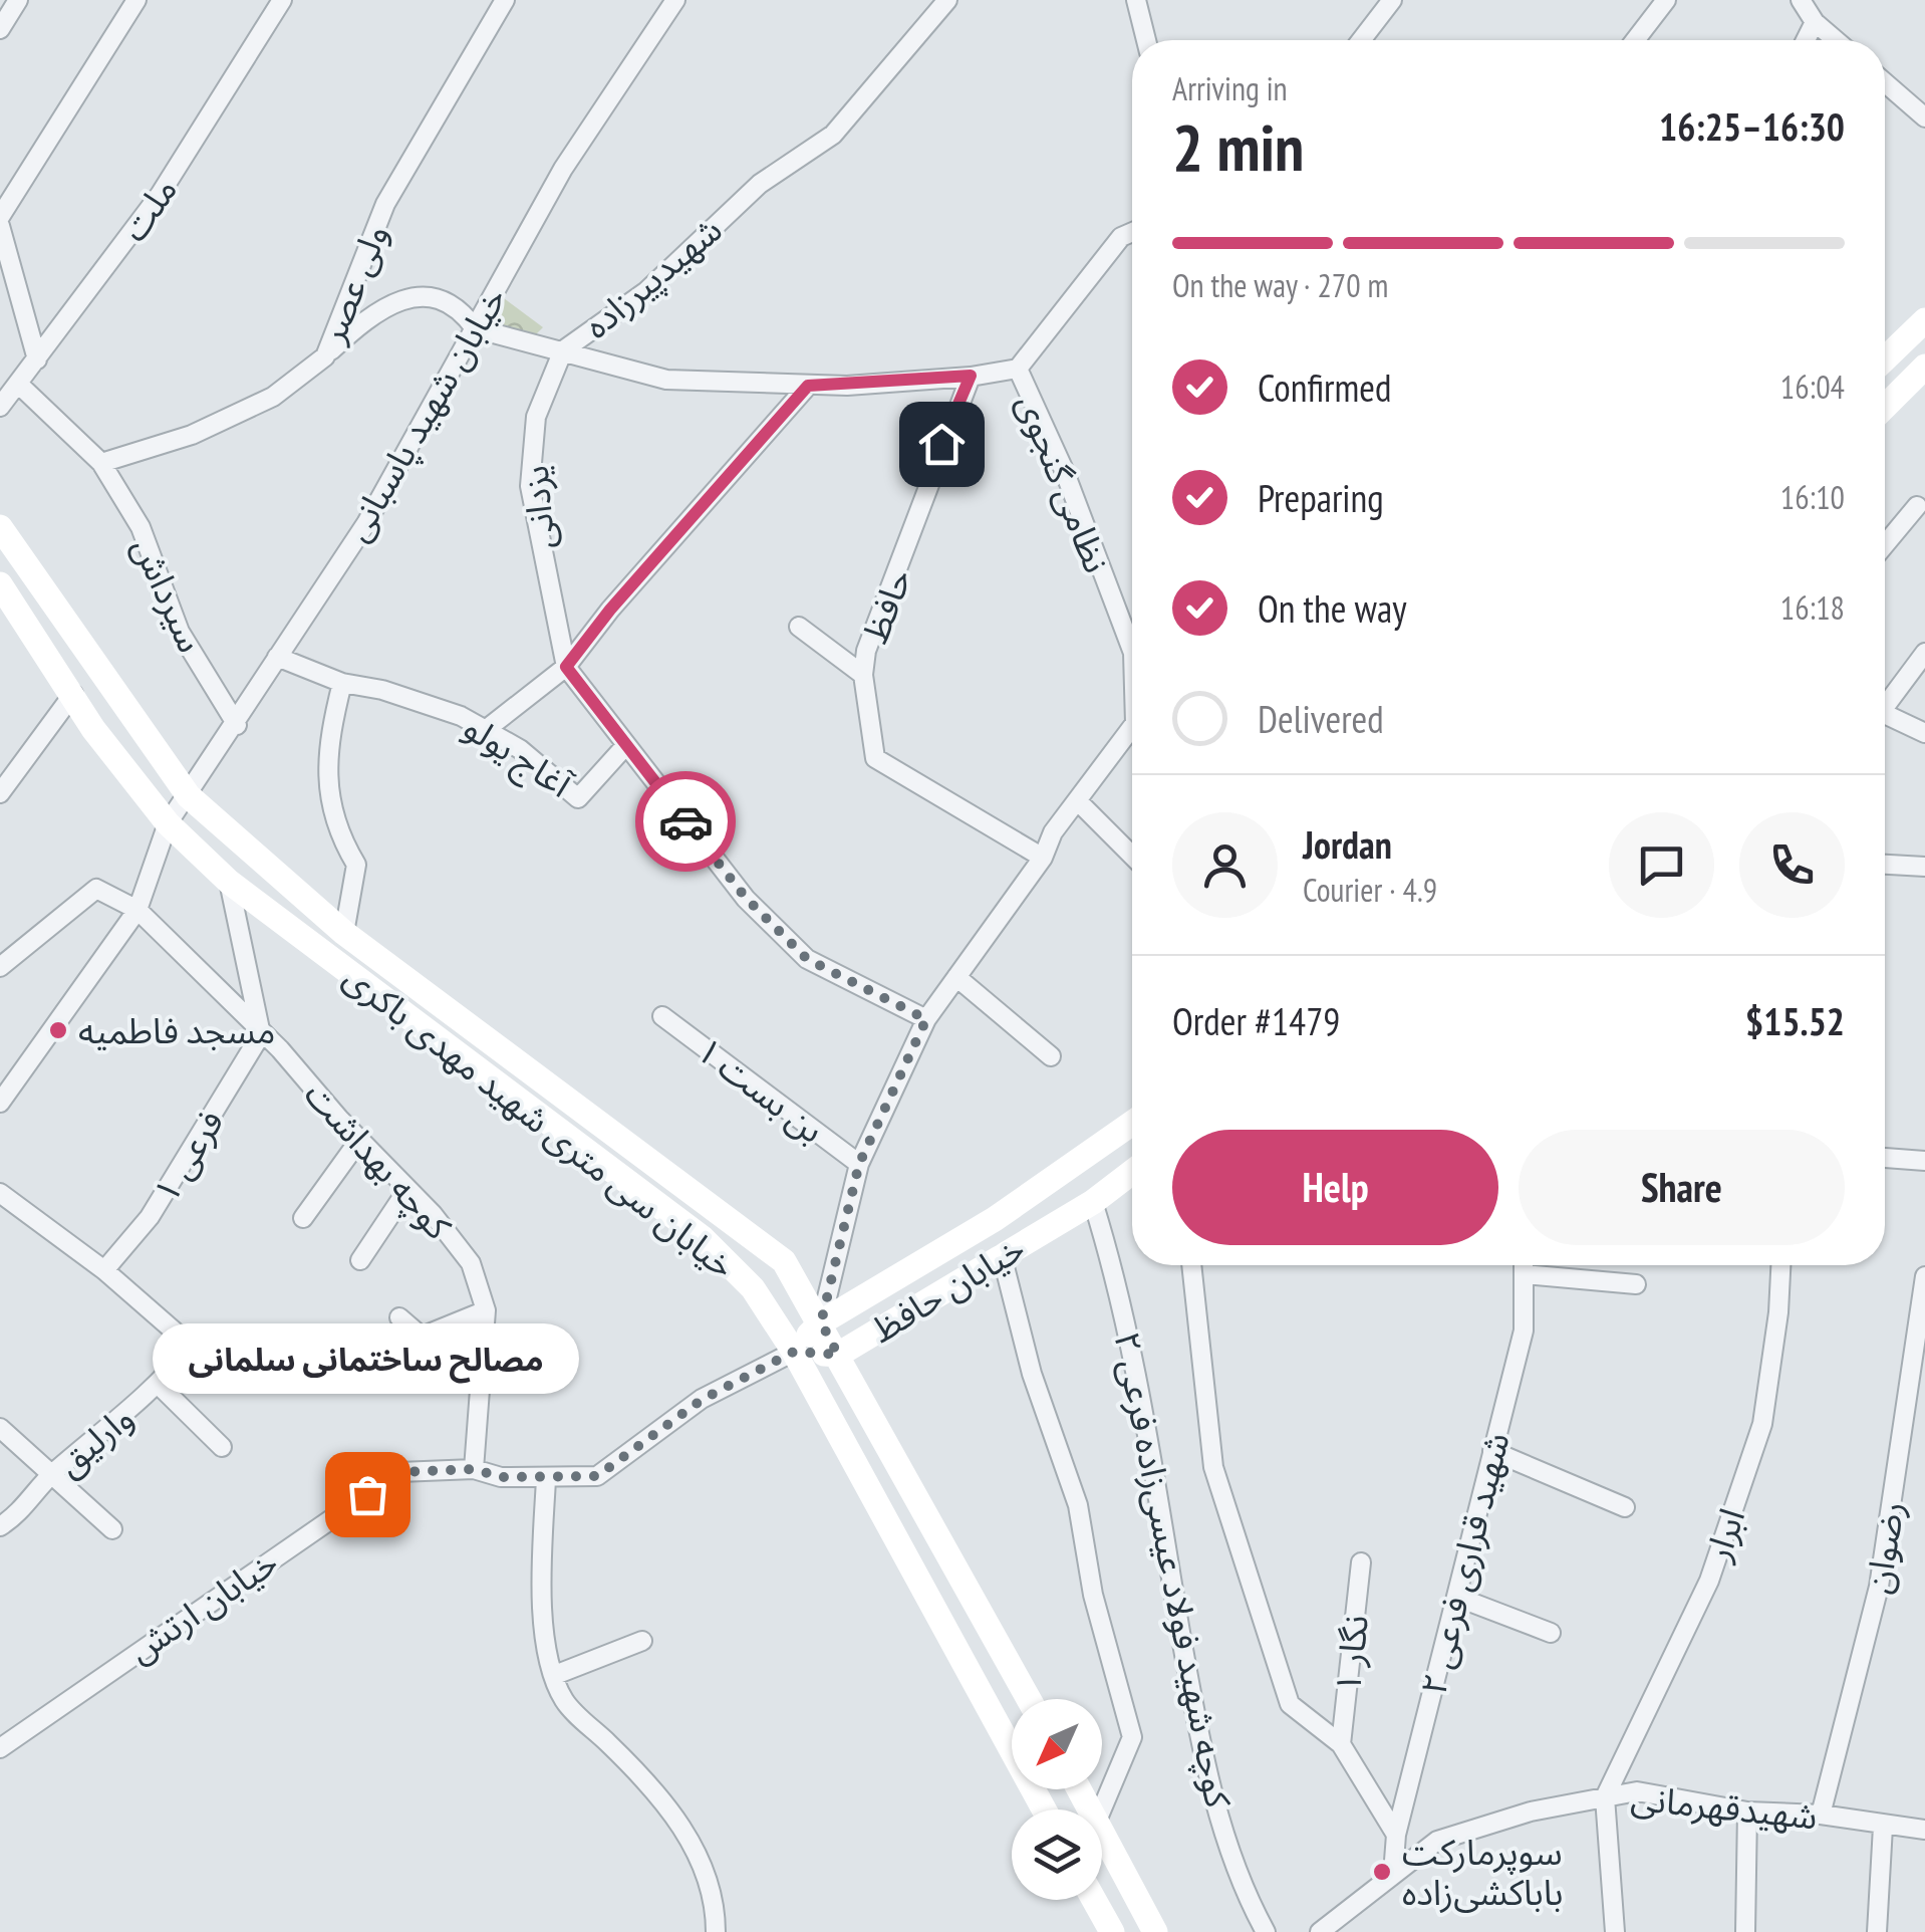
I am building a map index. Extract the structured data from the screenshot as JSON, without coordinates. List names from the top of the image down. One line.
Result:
{"streets":{"main road":["خیابان سی متری شهید مهدی باکری","خیابان حافظ"],"street":["ملت","شهیدپیرزاده","ولی عصر","خیابان شهید پاسبانی","نظامی گنجوی","یزدانی","سیرداش","حافظ","آغاج یولو","بن بست ۱","فرعی ۱","کوچه بهداشت","وارلیق","ابرار","رضوان","شهید قراری فرعی ۲","کوچه شهید فولاد عیسی‌زاده فرعی ۲","خیابان ارتش","نگار ۱","شهیدقهرمانی"]},"crossings":[["شهیدپیرزاده","یزدانی"],["شهیدپیرزاده","حافظ"],["ولی عصر","سیرداش"],["خیابان شهید پاسبانی","سیرداش"],["خیابان شهید پاسبانی","آغاج یولو"],["خیابان شهید پاسبانی","خیابان سی متری شهید مهدی باکری"],["خیابان شهید پاسبانی","کوچه بهداشت"],["نظامی گنجوی","حافظ"],["نظامی گنجوی","بن بست ۱"],["نظامی گنجوی","خیابان سی متری شهید مهدی باکری"],["نظامی گنجوی","خیابان حافظ"],["خیابان سی متری شهید مهدی باکری","خیابان حافظ"],["خیابان سی متری شهید مهدی باکری","خیابان ارتش"],["فرعی ۱","کوچه بهداشت"],["فرعی ۱","وارلیق"],["کوچه بهداشت","خیابان ارتش"],["خیابان حافظ","کوچه شهید فولاد عیسی‌زاده فرعی ۲"],["خیابان حافظ","خیابان ارتش"],["ابرار","شهیدقهرمانی"],["رضوان","شهیدقهرمانی"],["شهید قراری فرعی ۲","شهیدقهرمانی"]],"places":["مسجد فاطمیه","مصالح ساختمانی سلمانی","سوپرمارکت باباکشی‌زاده"],"north":"bottom left","page":{"heading":["2 min","Arriving in","16:25–16:30"],"panel":["Jordan","Courier · 4.9","Order #1479","$15.52"],"bar":"On the way · 270 m","list":[["Confirmed","16:04"],["Preparing","16:10"],["On the way","16:18"],"Delivered"],"buttons":["Help","Share"],"bubble":"مصالح ساختمانی سلمانی"}}
